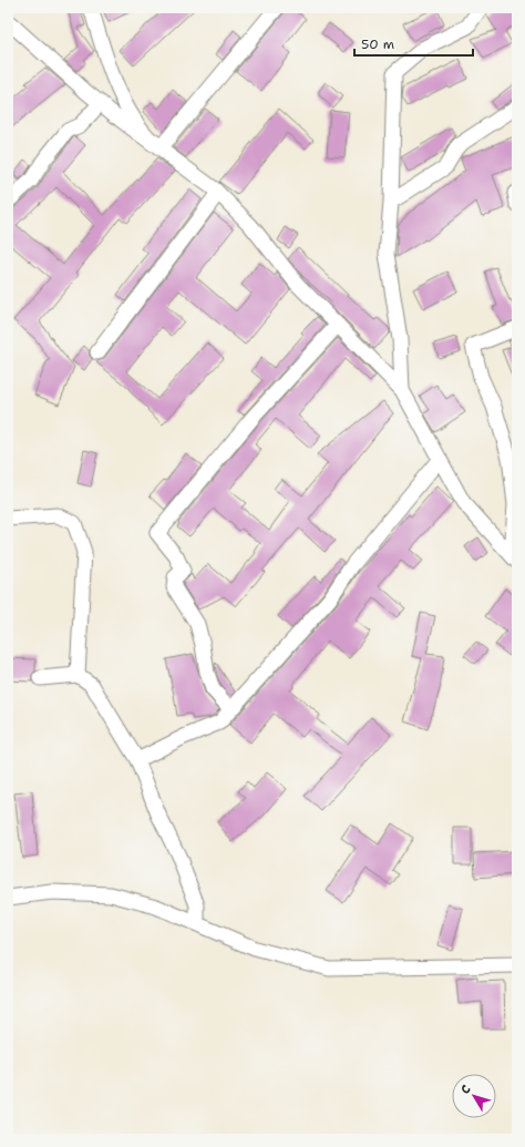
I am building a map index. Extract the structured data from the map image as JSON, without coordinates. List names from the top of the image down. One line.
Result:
{"scale_bar":"50 m","north":"top left"}
